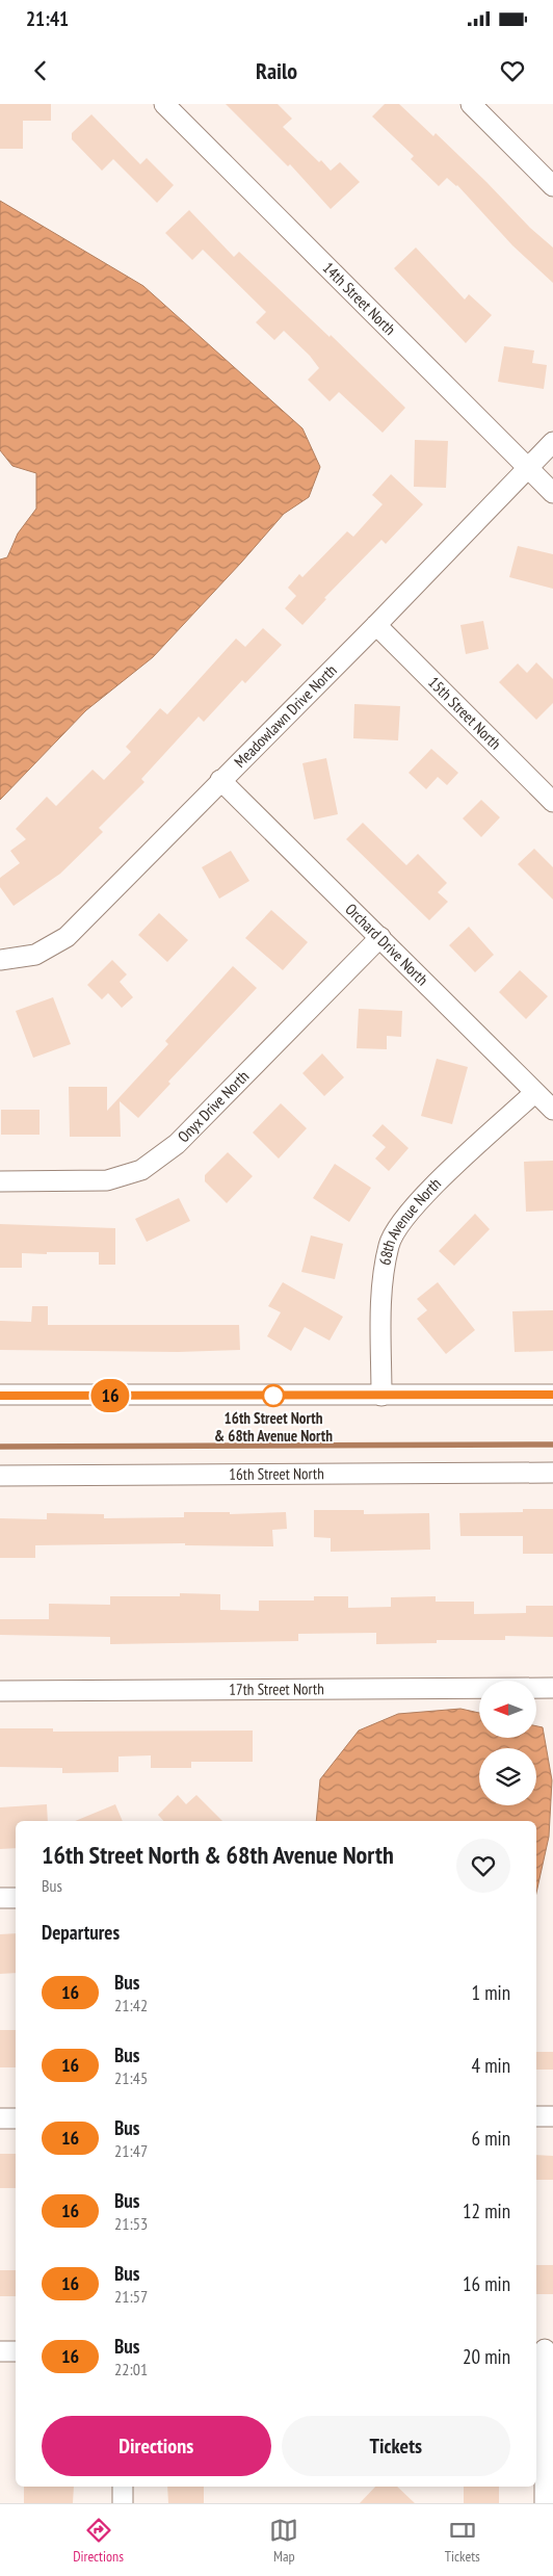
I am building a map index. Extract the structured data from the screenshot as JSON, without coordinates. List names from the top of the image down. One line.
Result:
{"streets":{"street":["14th Street North","15th Street North","Meadowlawn Drive North","Orchard Drive North","Onyx Drive North","68th Avenue North","16th Street North","17th Street North"]},"crossings":[["14th Street North","Meadowlawn Drive North"],["15th Street North","Meadowlawn Drive North"],["Meadowlawn Drive North","Orchard Drive North"],["Orchard Drive North","Onyx Drive North"],["Orchard Drive North","68th Avenue North"]],"places":["16th Street North & 68th Avenue North"],"lines":["bus line 16"],"north":"left","page":{"status":"21:41","header":"Railo","on_map":"16","heading":[["16th Street North & 68th Avenue North","Bus"],"Departures"],"list":[{"mark":"16","name":"Bus","note":"21:42","value":"1 min"},{"mark":"16","name":"Bus","note":"21:45","value":"4 min"},{"mark":"16","name":"Bus","note":"21:47","value":"6 min"},{"mark":"16","name":"Bus","note":"21:53","value":"12 min"},{"mark":"16","name":"Bus","note":"21:57","value":"16 min"},{"mark":"16","name":"Bus","note":"22:01","value":"20 min"}],"buttons":["Directions","Tickets"],"tabs":["Directions","Map","Tickets"]}}
